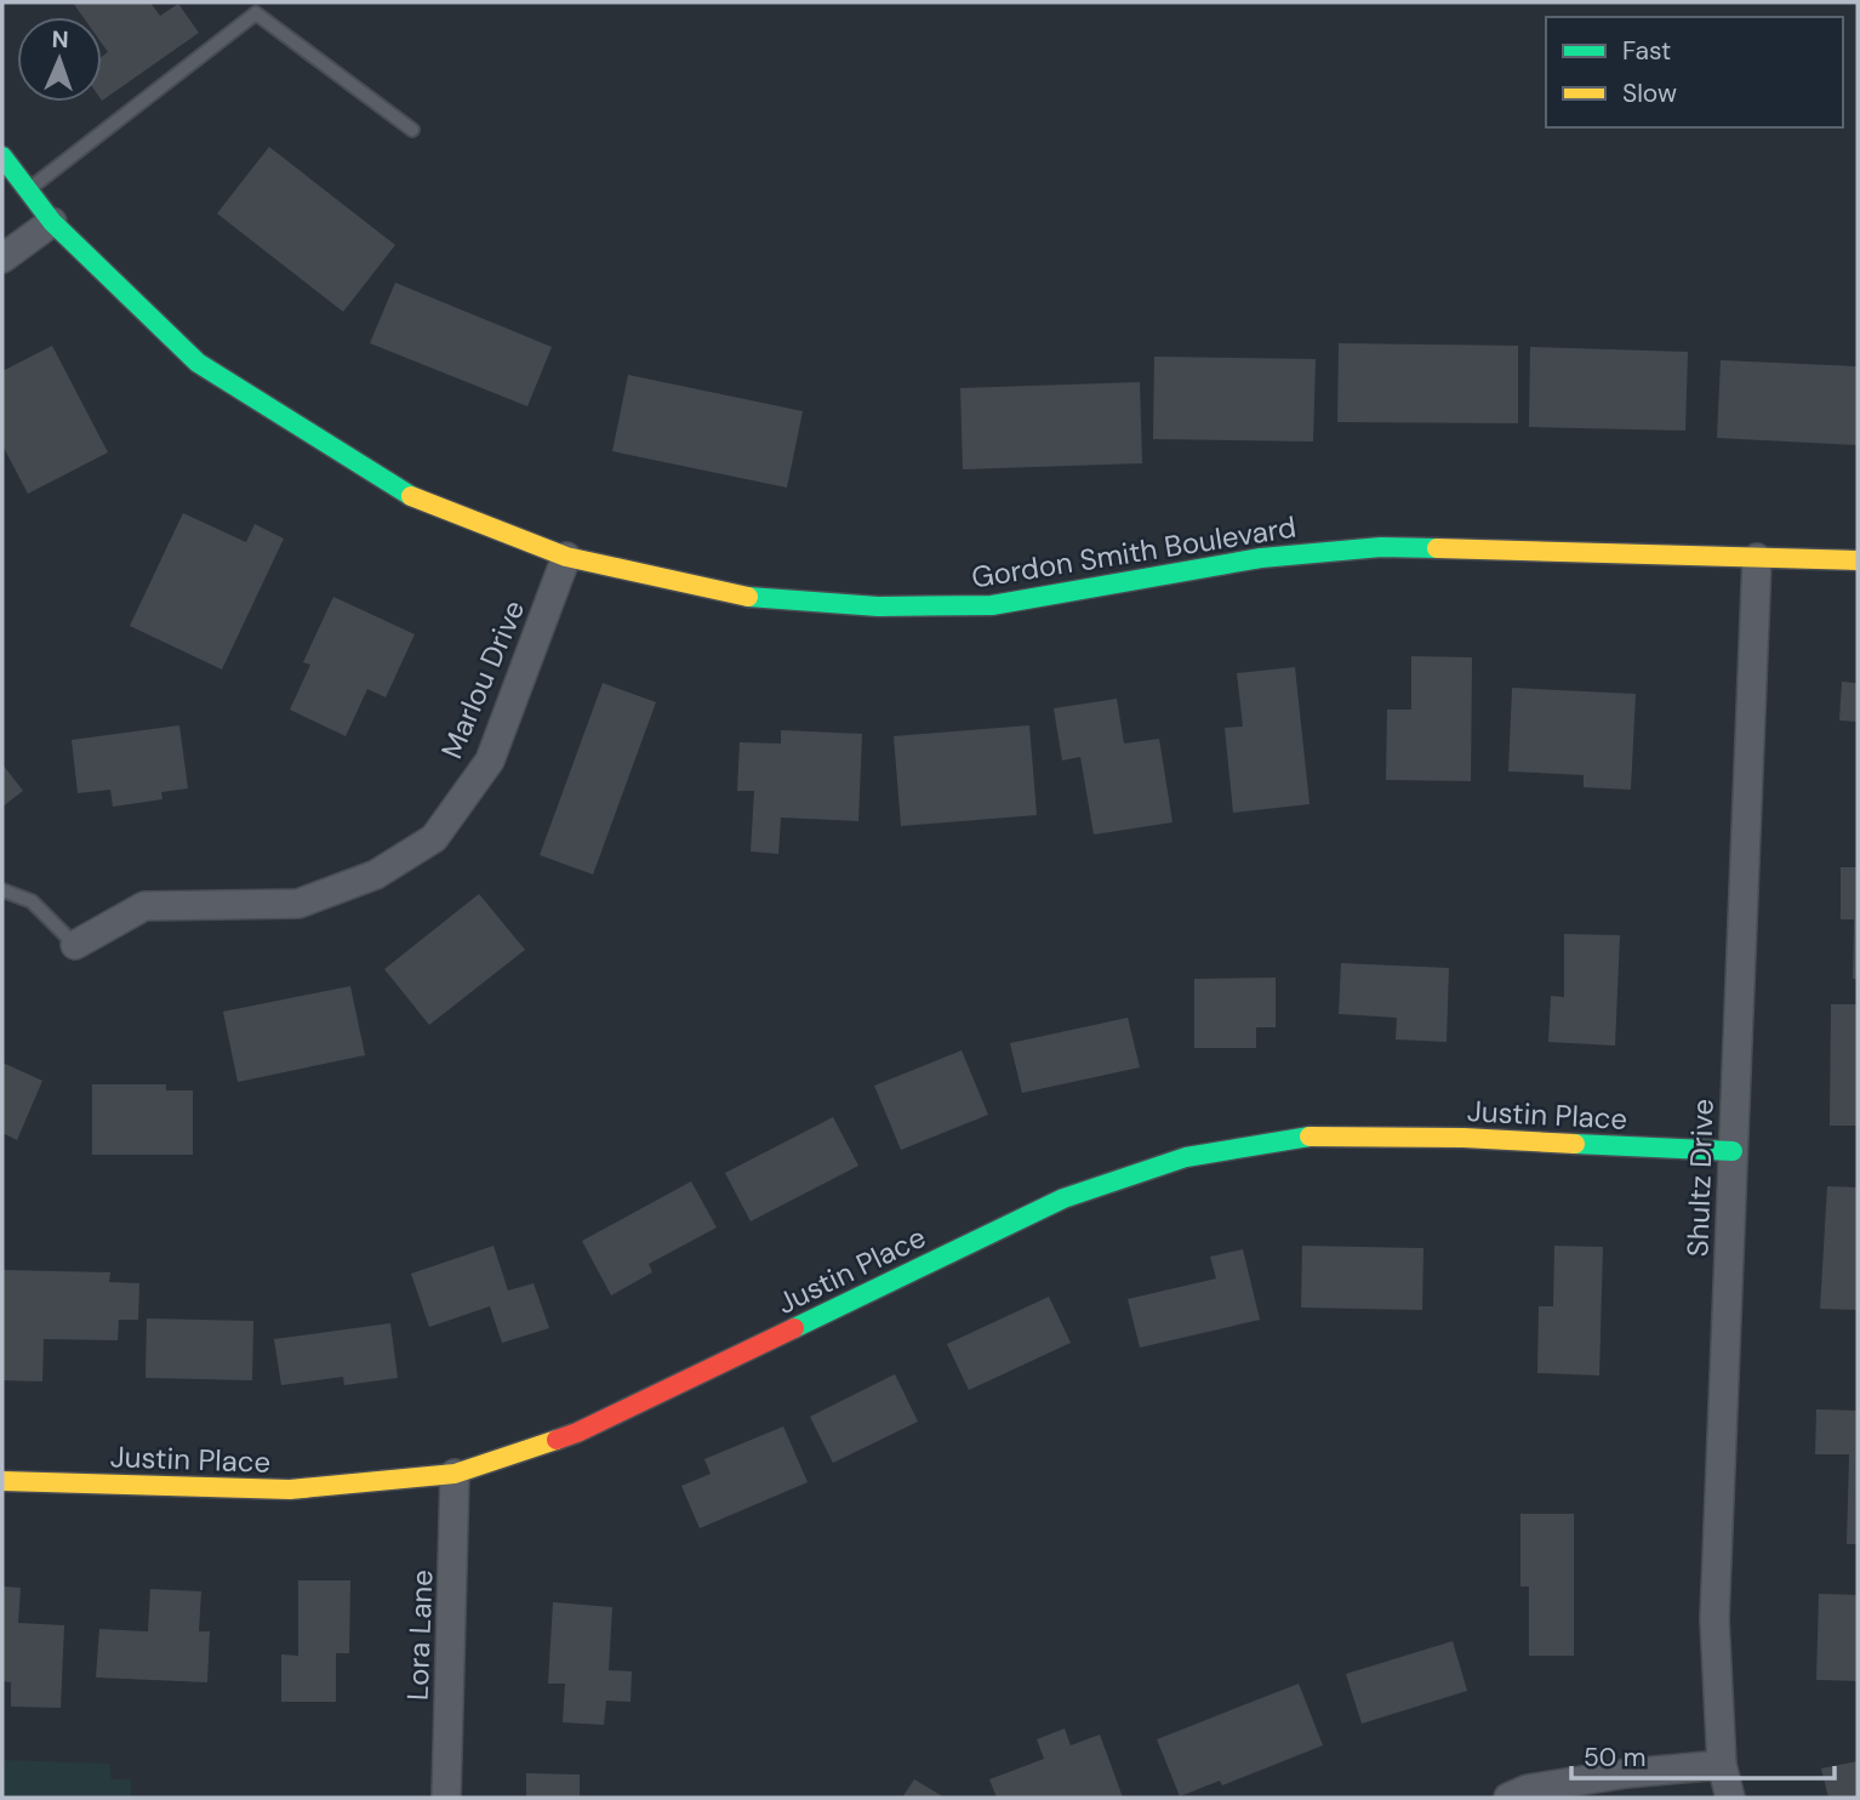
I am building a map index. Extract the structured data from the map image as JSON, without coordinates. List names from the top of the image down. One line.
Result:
{"streets":{"street":["Gordon Smith Boulevard","Marlou Drive","Justin Place","Shultz Drive","Lora Lane"]},"crossings":[["Gordon Smith Boulevard","Marlou Drive"],["Gordon Smith Boulevard","Shultz Drive"],["Justin Place","Shultz Drive"],["Justin Place","Lora Lane"]],"legend":["Fast","Slow"],"scale_bar":"50 m","north":"top"}
